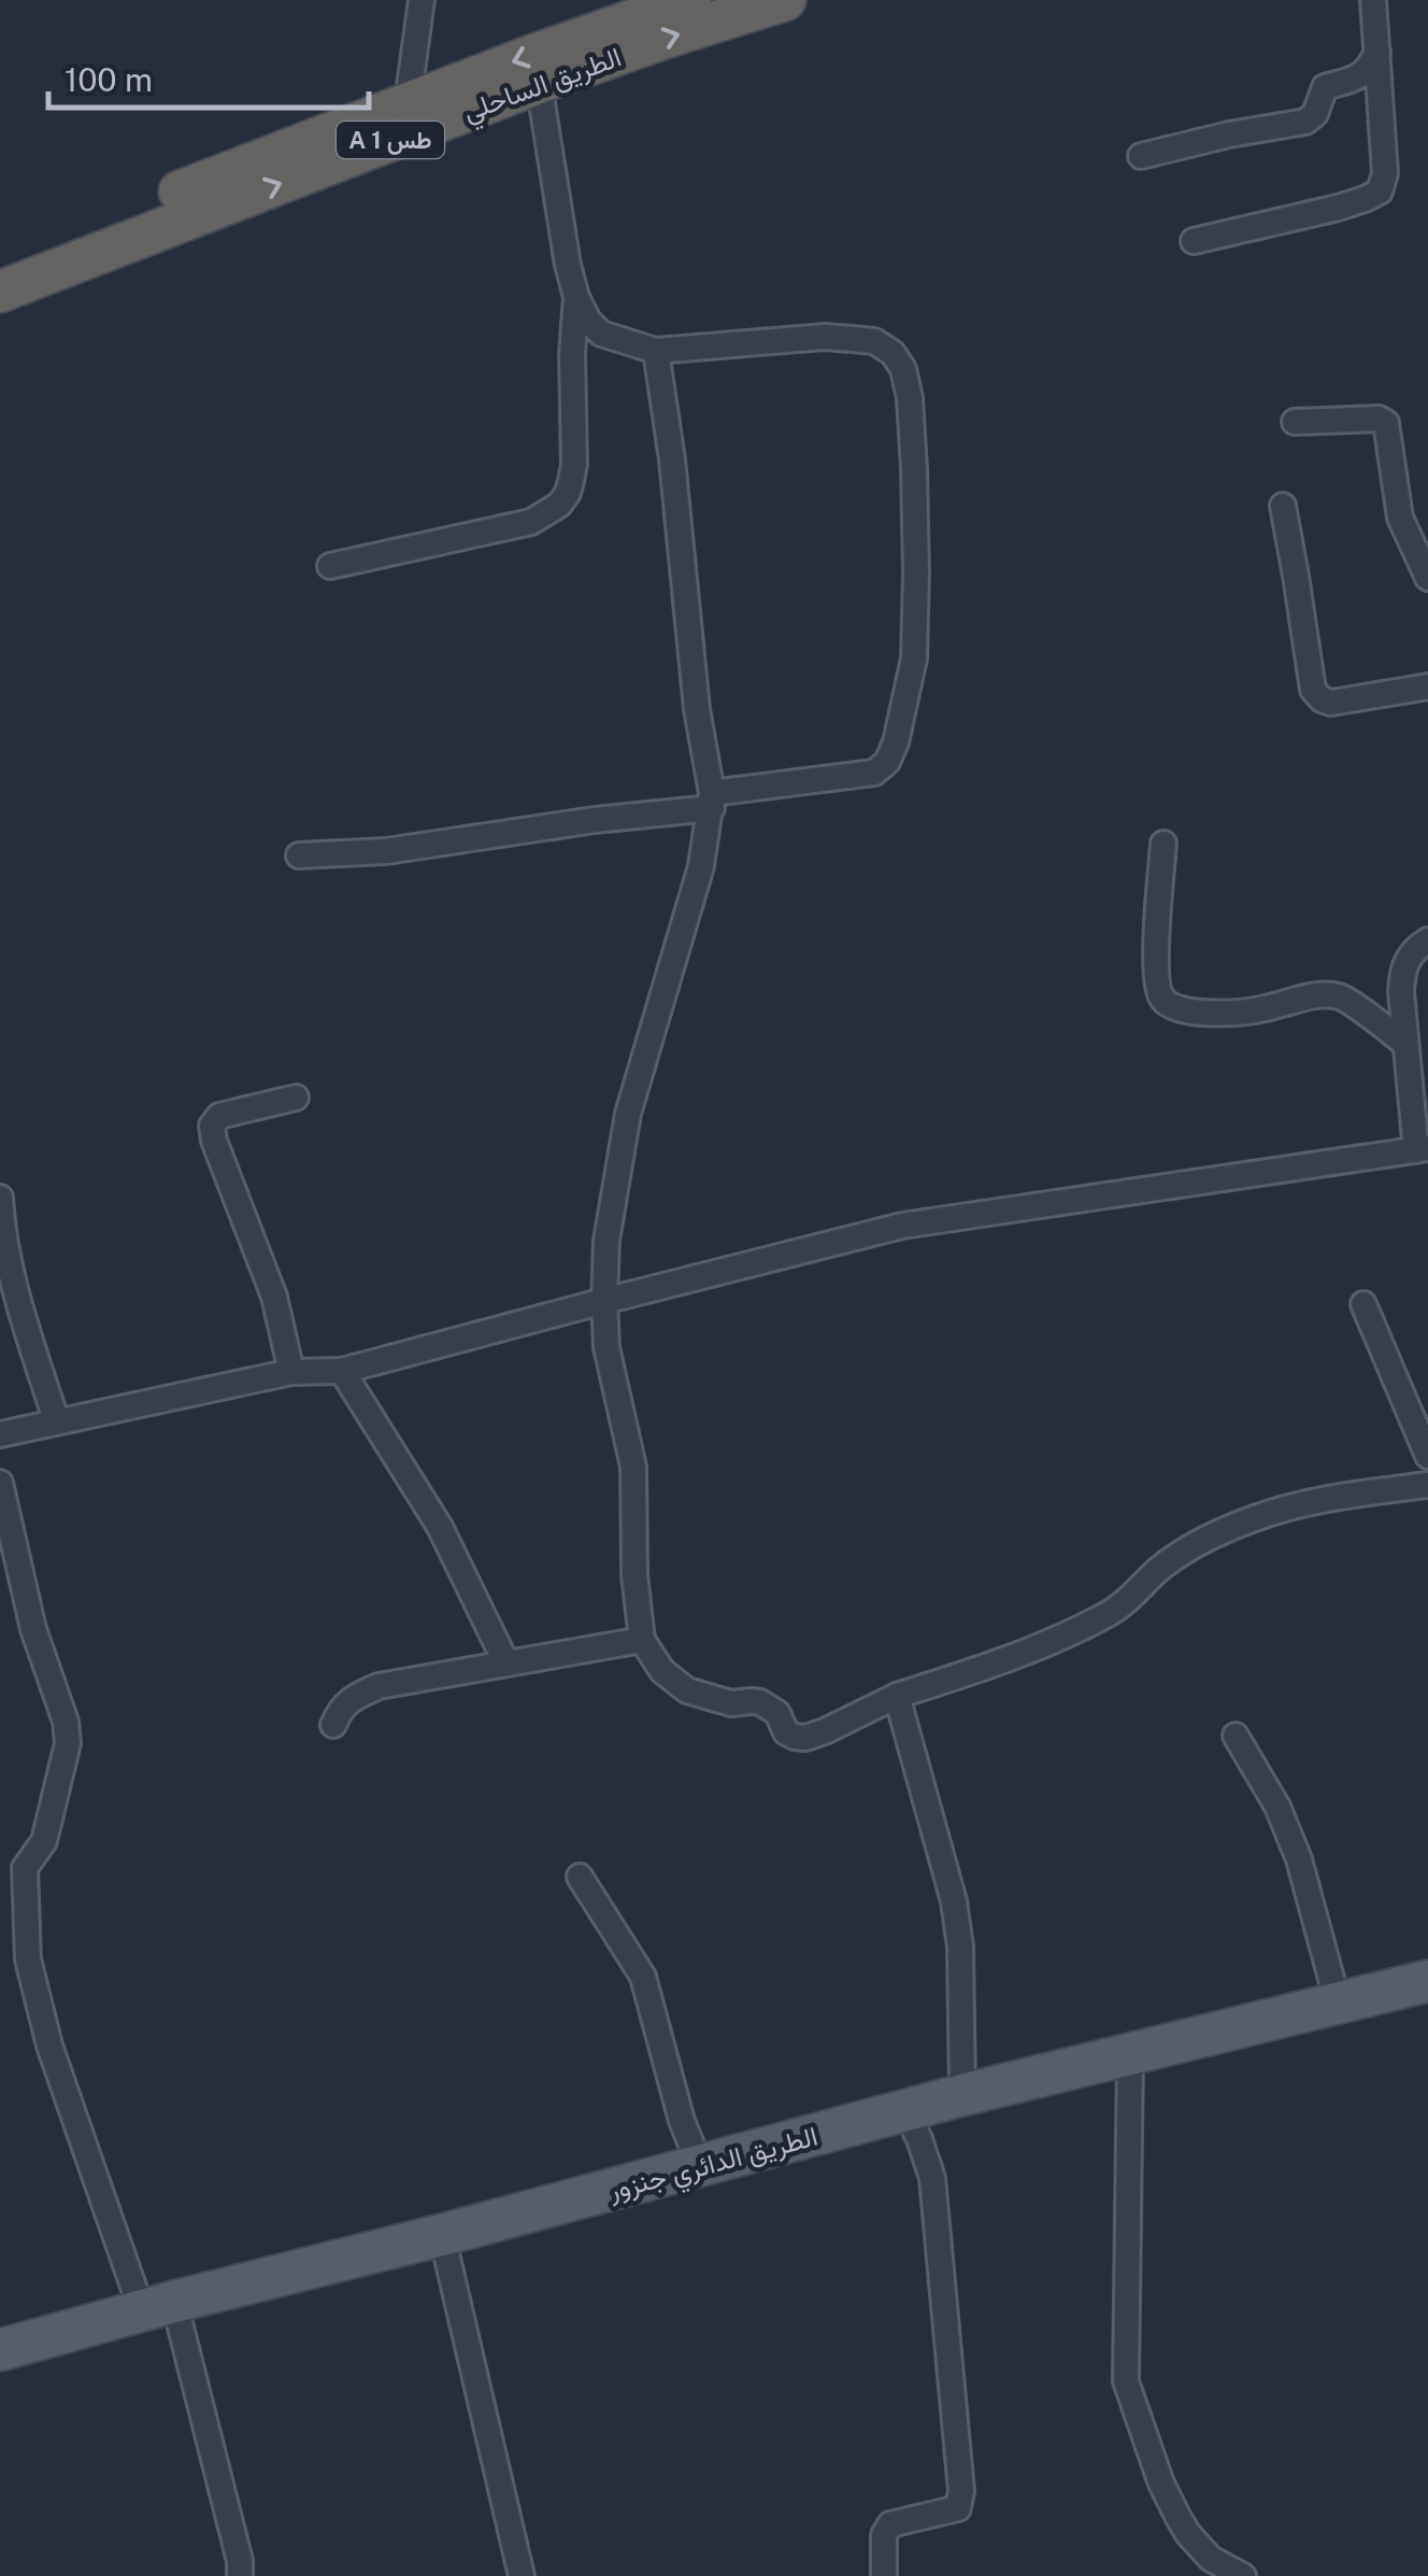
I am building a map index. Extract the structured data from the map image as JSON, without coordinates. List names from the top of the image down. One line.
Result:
{"streets":{"highway":["الطريق الساحلي","A 1 طس"],"main road":["الطريق الدائري جنزور"]},"scale_bar":"100 m"}
